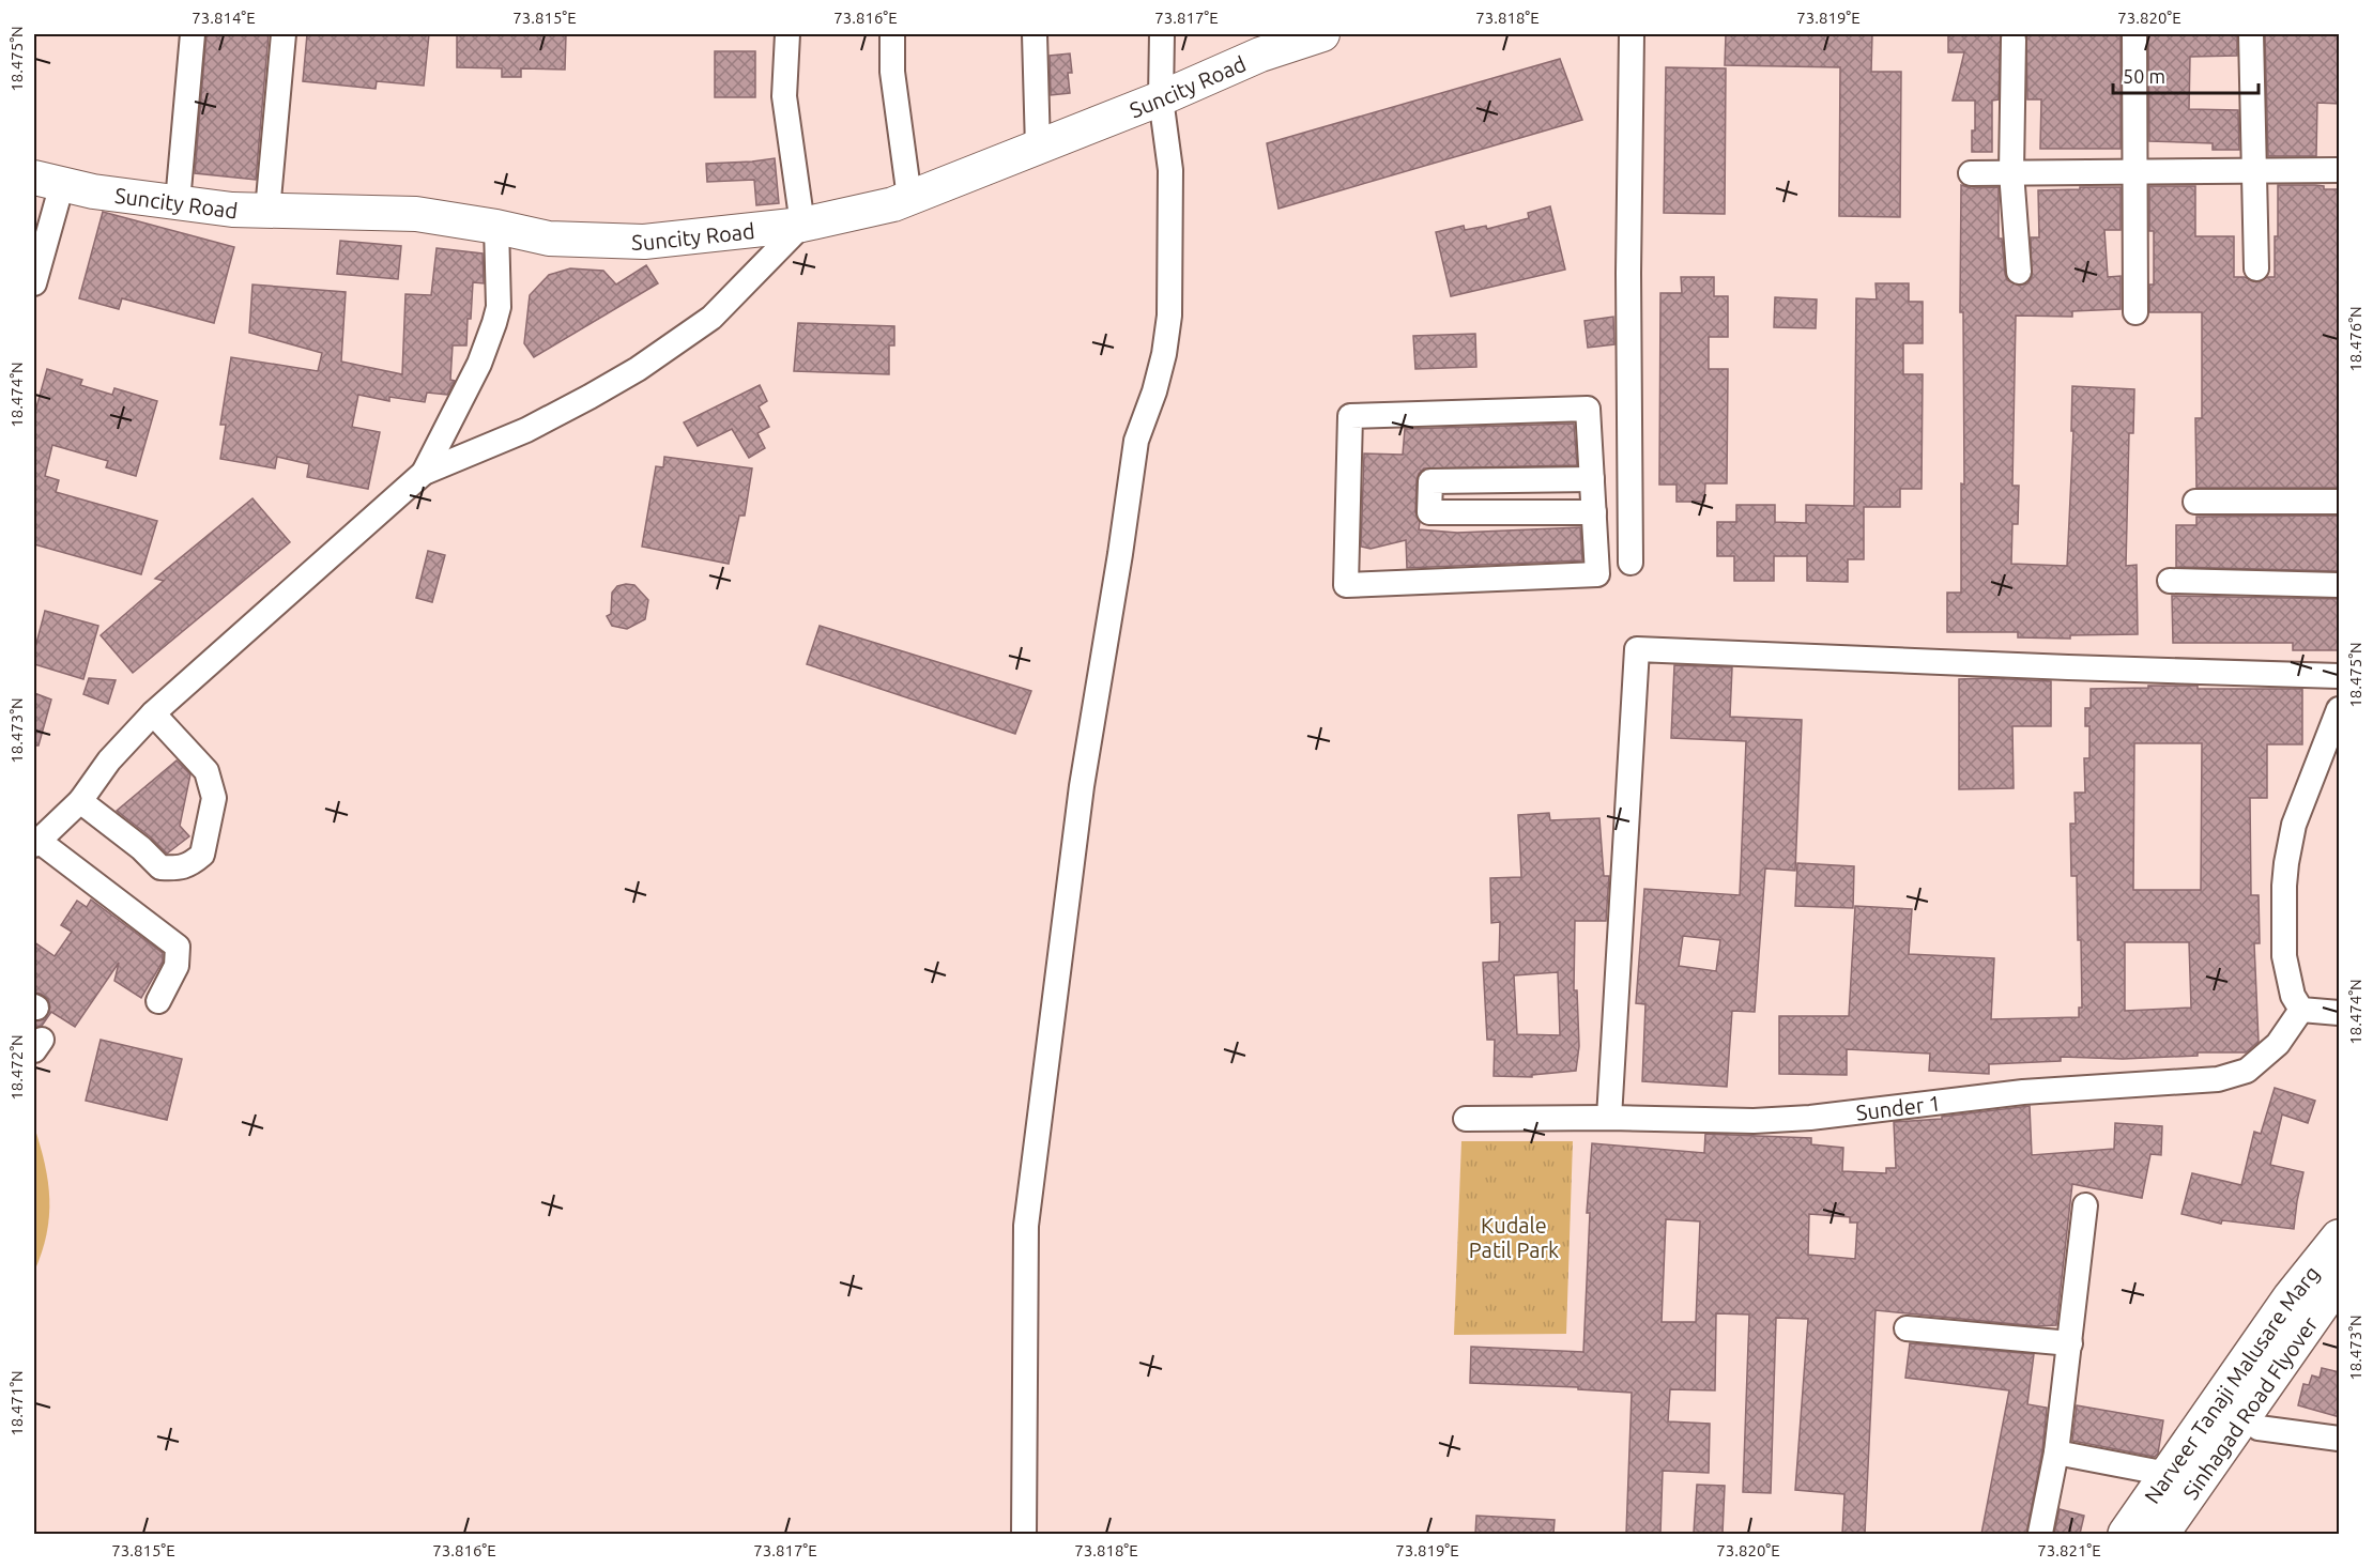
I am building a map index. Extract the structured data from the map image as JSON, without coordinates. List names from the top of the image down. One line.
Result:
{"streets":{"main road":["Narveer Tanaji Malusare Marg","Sinhagad Road Flyover"],"street":["Suncity Road","Sunder 1"]},"parks":["Kudale Patil Park"],"scale_bar":"50 m","coordinates":["73.814°E","73.815°E","73.816°E","73.817°E","73.818°E","73.819°E","73.820°E","18.475°N","18.476°N","18.474°N","18.473°N","18.472°N","18.471°N","73.821°E"]}
